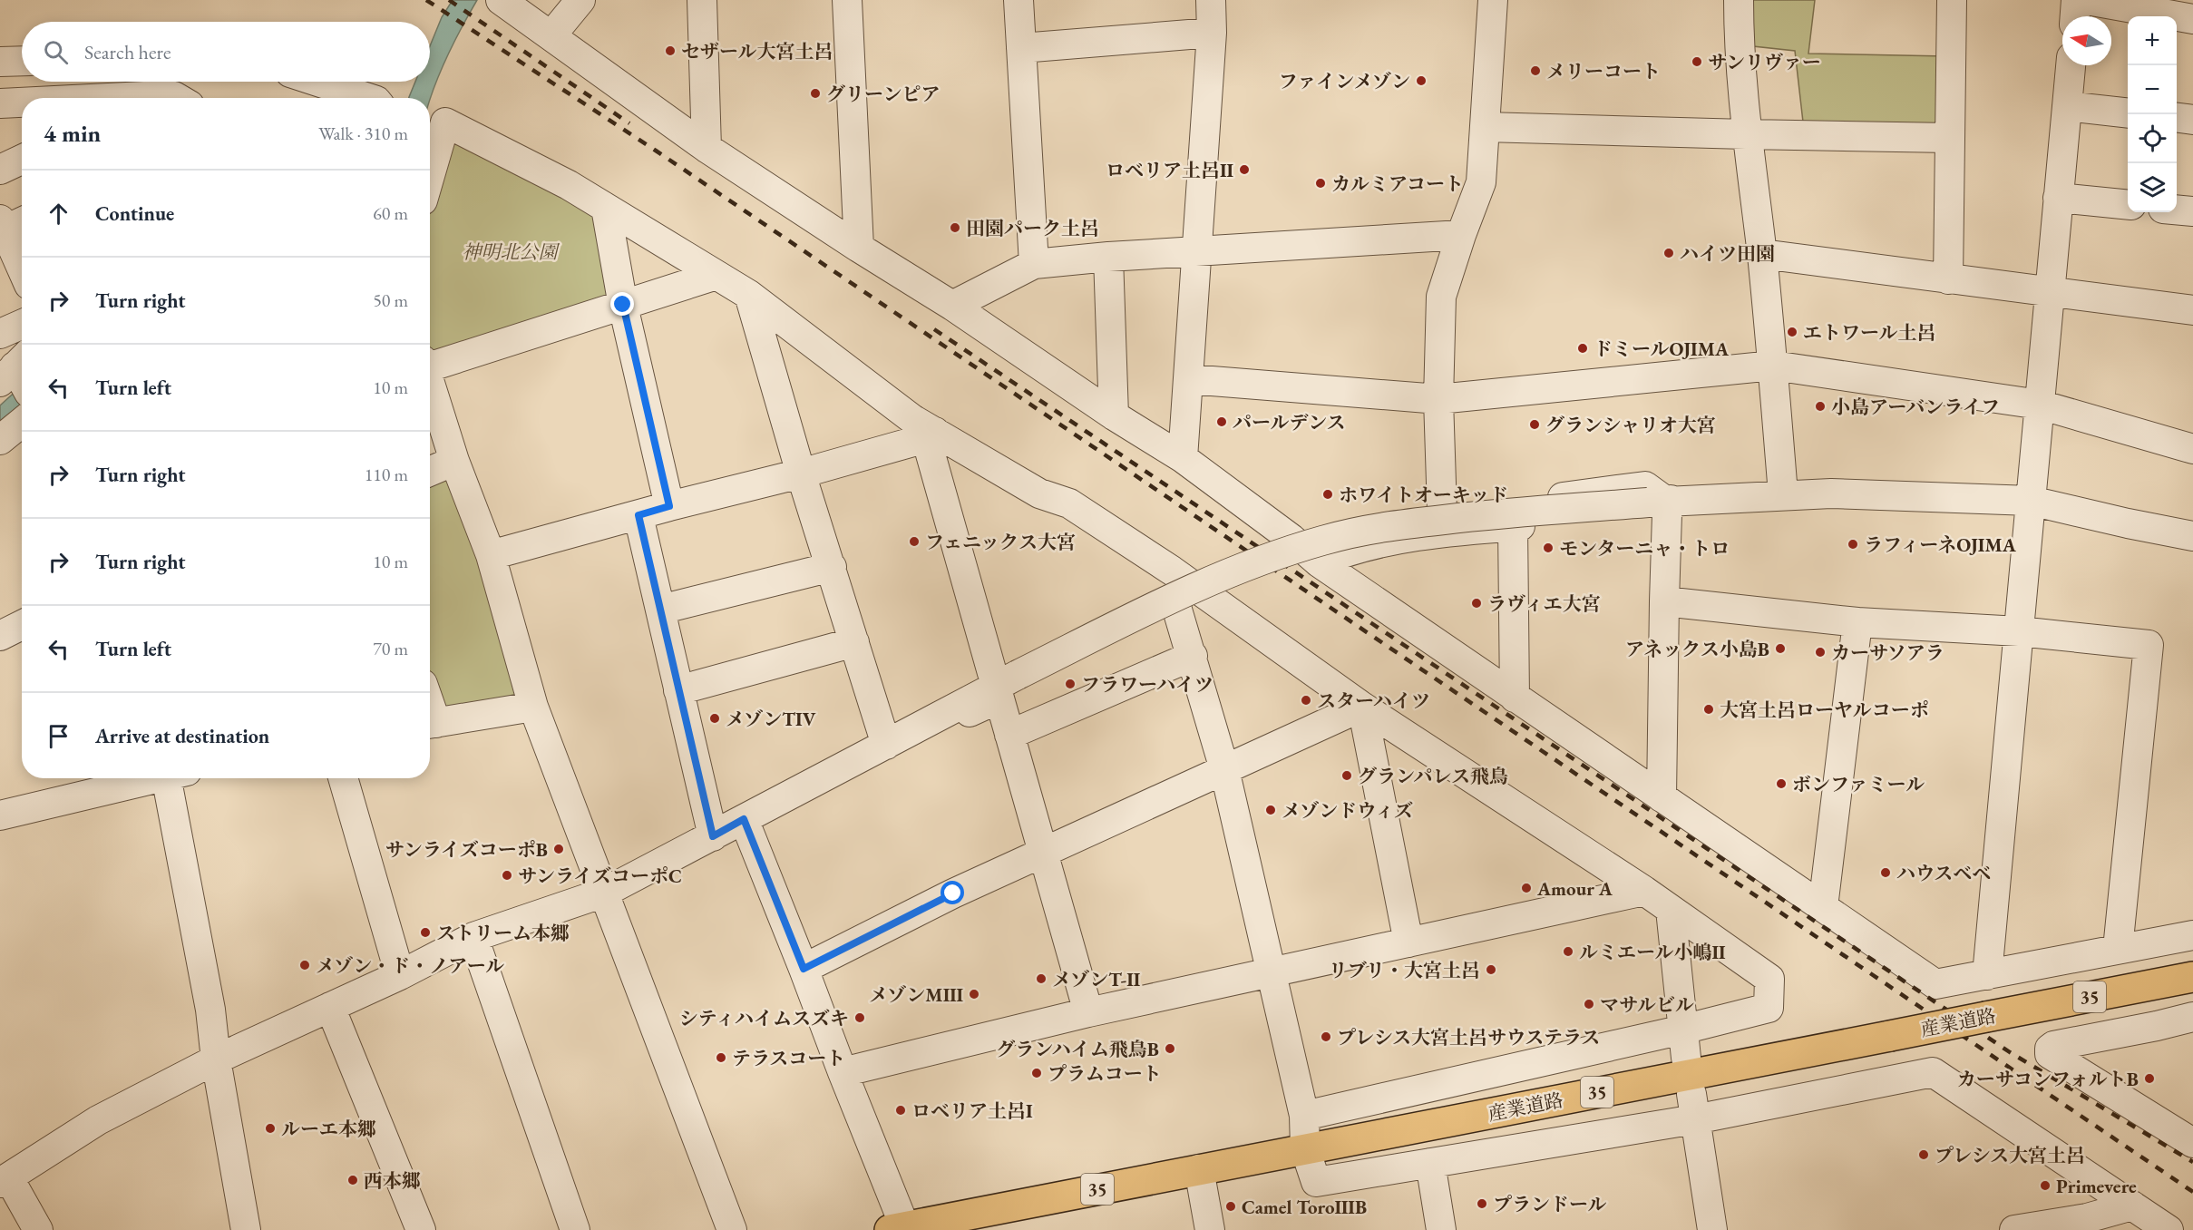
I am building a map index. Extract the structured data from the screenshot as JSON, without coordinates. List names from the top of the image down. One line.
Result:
{"streets":{"main road":["35","産業道路"]},"parks":["神明北公園"],"places":["セザール大宮土呂","サンリヴァー","メリーコート","ファインメゾン","グリーンピア","ロベリア土呂Ⅱ","カルミアコート","田園パーク土呂","ハイツ田園","エトワール土呂","ドミールOJIMA","小島アーバンライフ","パールデンス","グランシャリオ大宮","ホワイトオーキッド","フェニックス大宮","ラフィーネOJIMA","モンターニャ・トロ","ラヴィエ大宮","アネックス小島B","カーサソアラ","フラワーハイツ","スターハイツ","大宮土呂ローヤルコーポ","メゾンTⅣ","グランパレス飛鳥","ボンファミール","メゾンドウィズ","サンライズコーポB","ハウスベベ","サンライズコーポC","Amour A","ストリーム本郷","ルミエール小嶋Ⅱ","メゾン・ド・ノアール","リブリ・大宮土呂","メゾンT-Ⅱ","メゾンMⅢ","マサルビル","シティハイムスズキ","プレシス大宮土呂サウステラス","グランハイム飛鳥B","テラスコート","プラムコート","カーサコンフォルトB","ロベリア土呂Ⅰ","ルーエ本郷","プレシス大宮土呂","西本郷","Primevere","プランドール","Camel ToroⅢB"],"north":"left","page":{"map_buttons":["+","−"],"search":"Search here","heading":["4 min","Walk · 310 m"],"list":[["Continue","60 m"],["Turn right","50 m"],["Turn left","10 m"],["Turn right","110 m"],["Turn right","10 m"],["Turn left","70 m"],"Arrive at destination"]}}
